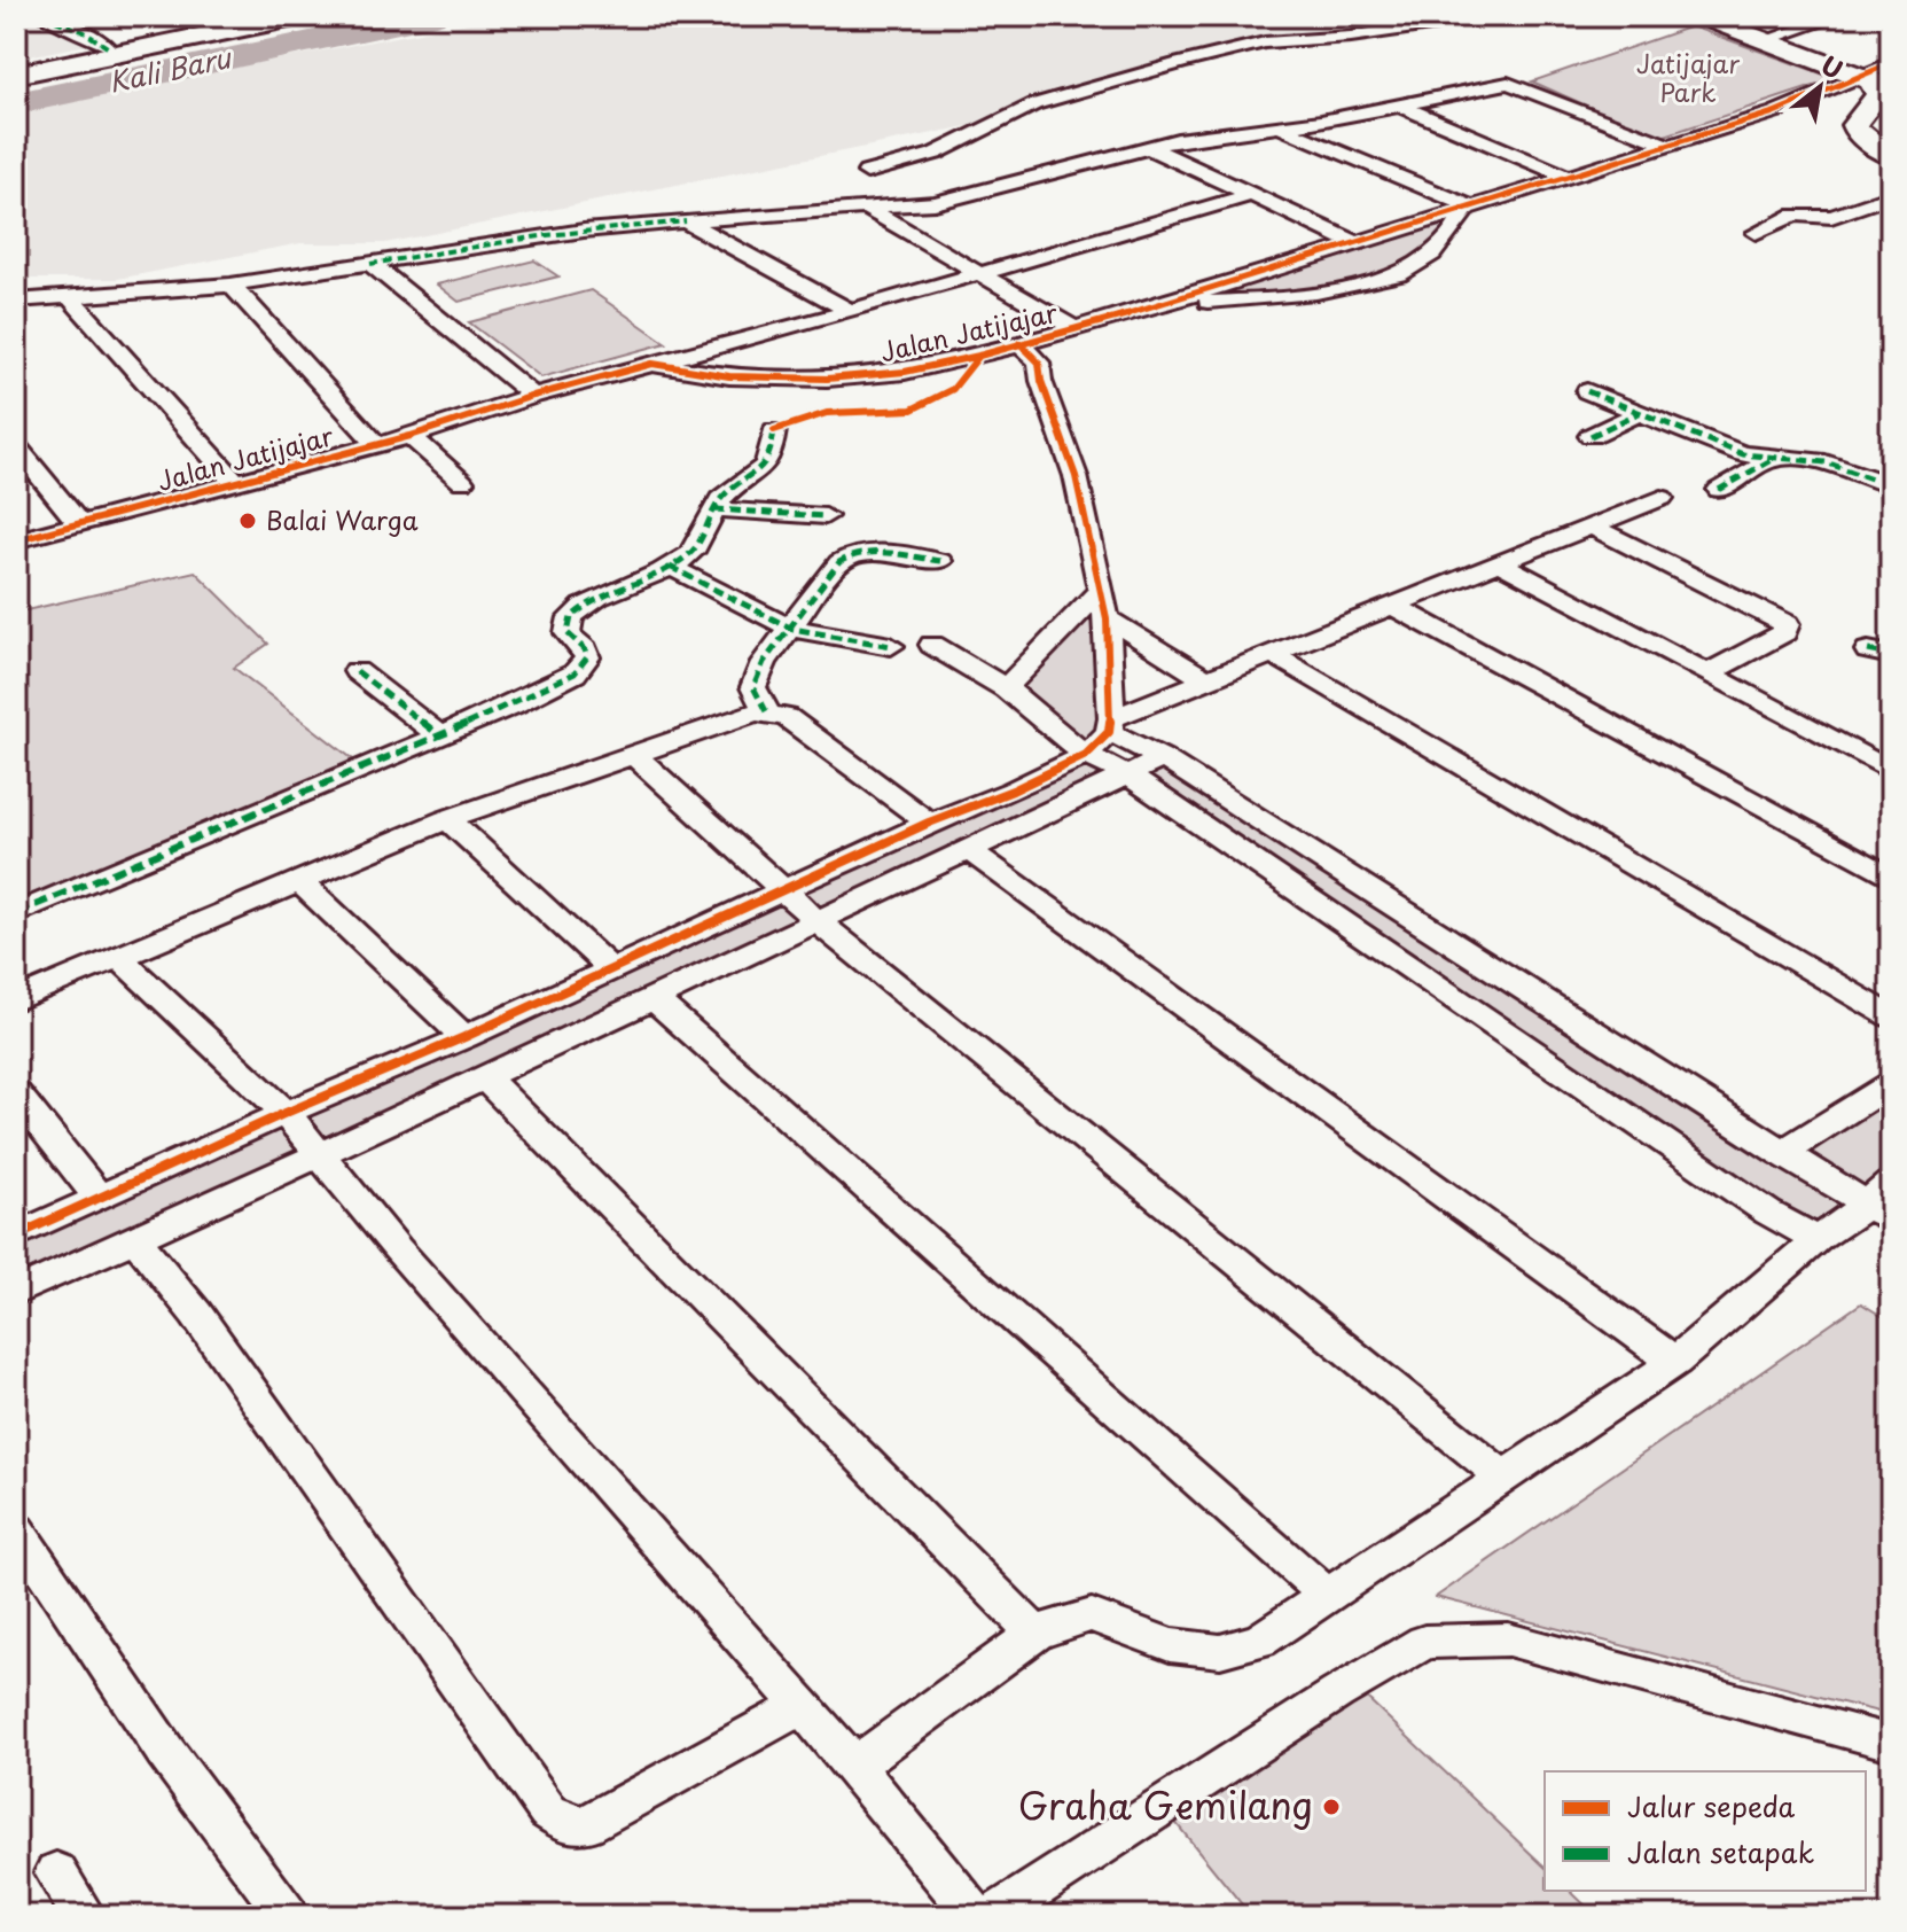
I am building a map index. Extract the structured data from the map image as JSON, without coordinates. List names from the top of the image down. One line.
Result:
{"streets":{"street":["Jalan Jatijajar"]},"water":["Kali Baru"],"parks":["Jatijajar Park"],"places":["Balai Warga","Graha Gemilang"],"legend":["Jalur sepeda","Jalan setapak"],"north":"top right"}
